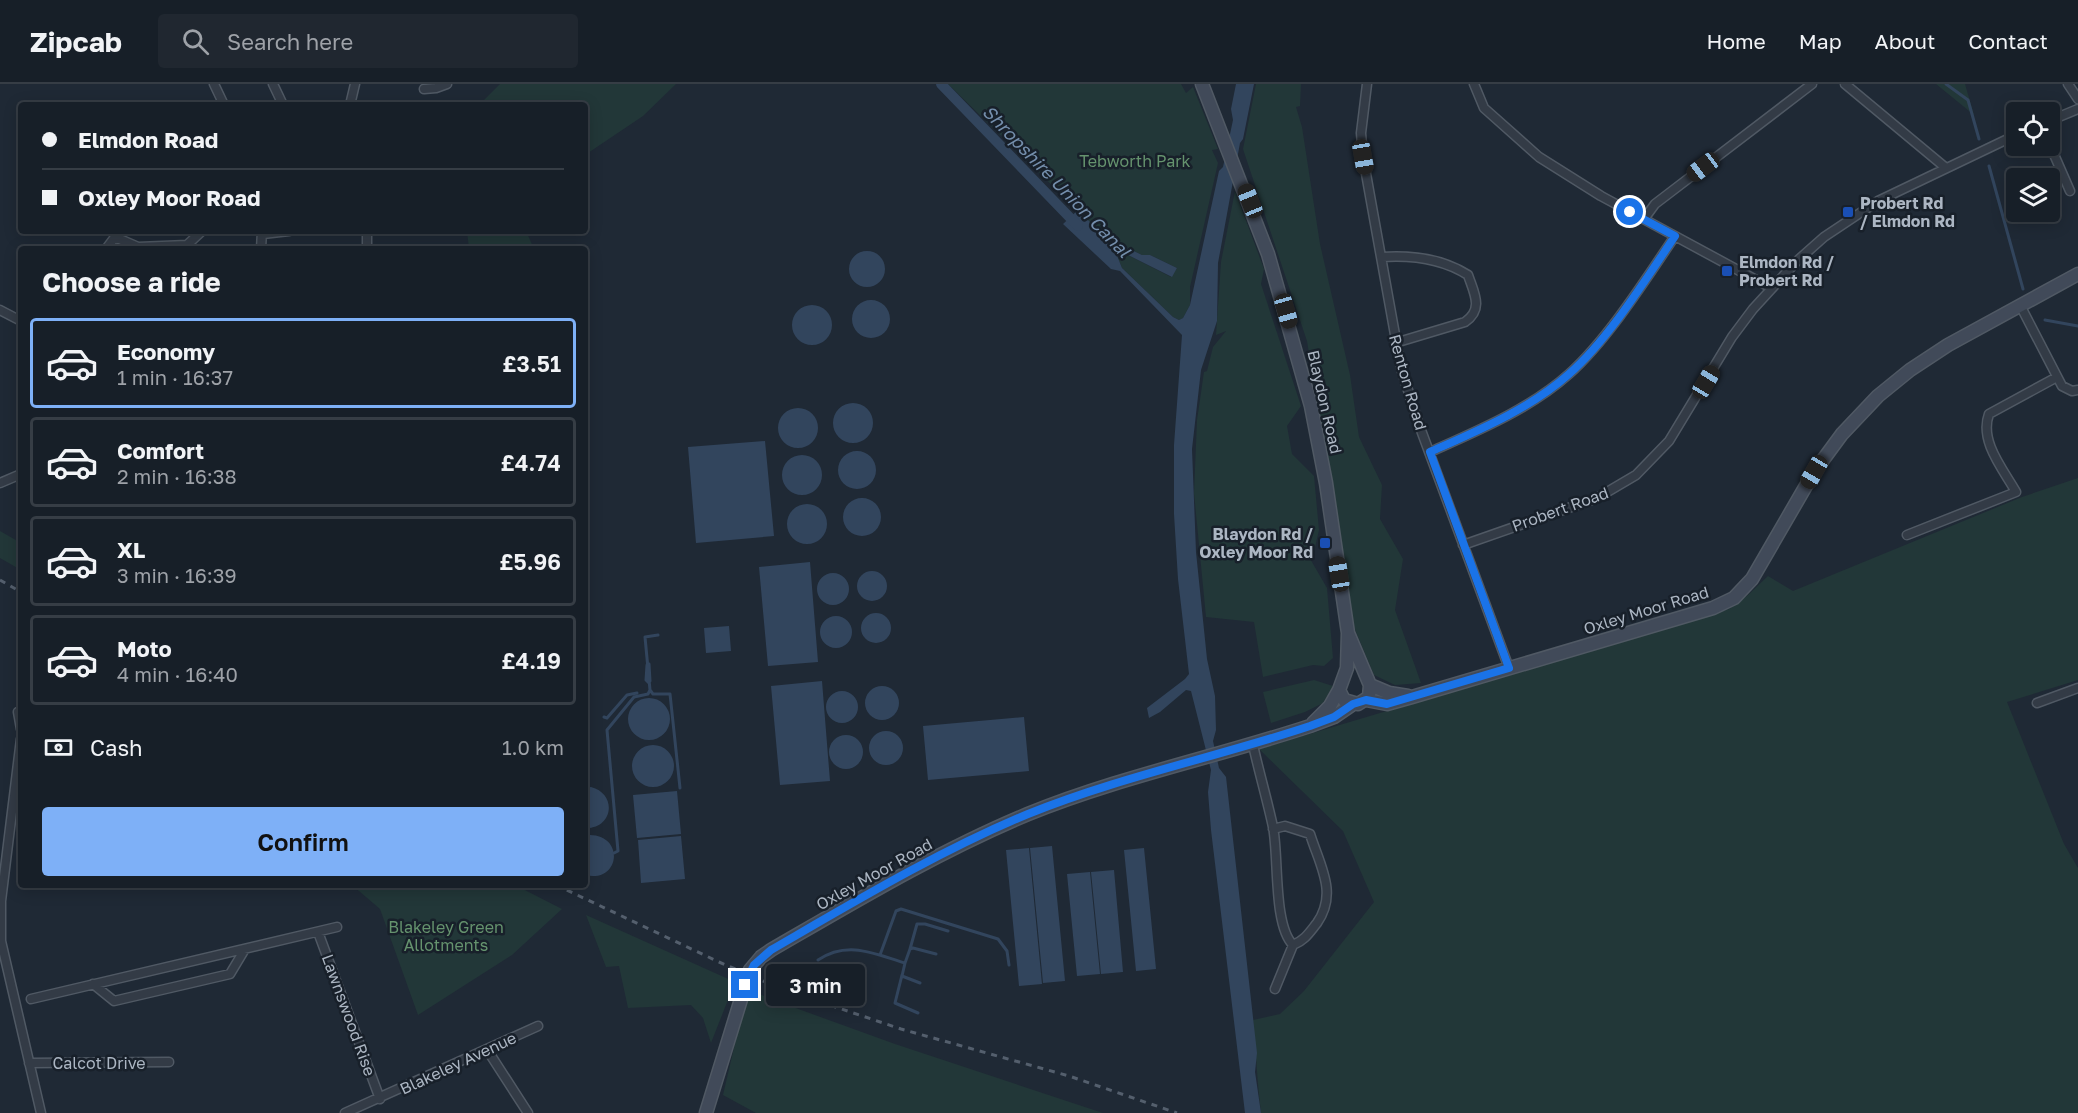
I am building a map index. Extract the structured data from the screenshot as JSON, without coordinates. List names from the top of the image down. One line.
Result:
{"streets":{"street":["Renton Road","Blaydon Road","Probert Road","Oxley Moor Road","Lawnswood Rise","Calcot Drive","Blakeley Avenue"]},"crossings":[["Renton Road","Probert Road"],["Renton Road","Oxley Moor Road"],["Blaydon Road","Oxley Moor Road"],["Lawnswood Rise","Blakeley Avenue"]],"water":["Shropshire Union Canal"],"parks":["Tebworth Park","Blakeley Green Allotments"],"places":{"transit":["Probert Rd / Elmdon Rd","Elmdon Rd / Probert Rd","Blaydon Rd / Oxley Moor Rd"]},"page":{"header":"Zipcab","search":"Search here","nav":["Home","Map","About","Contact"],"banner":["Elmdon Road","Oxley Moor Road"],"heading":"Choose a ride","list":[{"name":"Economy","note":"1 min · 16:37","value":"£3.51"},{"name":"Comfort","note":"2 min · 16:38","value":"£4.74"},{"name":"XL","note":"3 min · 16:39","value":"£5.96"},{"name":"Moto","note":"4 min · 16:40","value":"£4.19"}],"pay":["Cash","1.0 km"],"buttons":"Confirm","bubble":"3 min"}}
